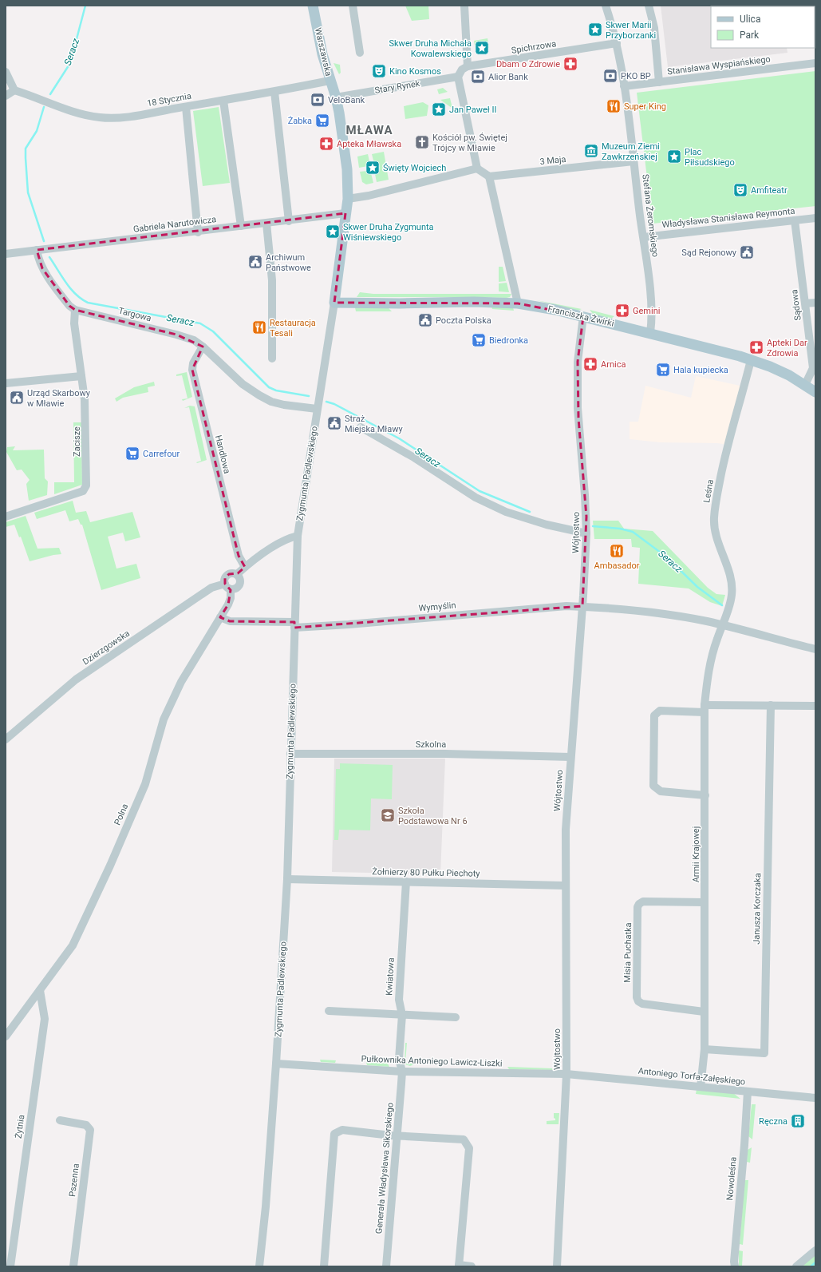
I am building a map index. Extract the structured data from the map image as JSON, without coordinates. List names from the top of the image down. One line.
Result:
{"streets":{"main road":["Warszawska","Franciszka Żwirki","Zygmunta Padlewskiego"],"street":["Spichrzowa","Stanisława Wyspiańskiego","Stary Rynek","18 Stycznia","3 Maja","Stefana Żeromskiego","Władysława Stanisława Reymonta","Gabriela Narutowicza","Sądowa","Targowa","Zacisze","Handlowa","Leśna","Wójtostwo","Wymyślin","Dzierzgowska","Szkolna","Polna","Armii Krajowej","Żołnierzy 80 Pułku Piechoty","Janusza Korczaka","Misia Puchatka","Kwiatowa","Pułkownika Antoniego Lawicz-Liszki","Antoniego Torfa-Załęskiego","Żytnia","Generała Władysława Sikorskiego","Nowoleśna","Pszenna"]},"crossings":[["Spichrzowa","Stefana Żeromskiego"],["Warszawska","Stary Rynek"],["Warszawska","18 Stycznia"],["Warszawska","Zygmunta Padlewskiego"],["Stanisława Wyspiańskiego","Stefana Żeromskiego"],["Stary Rynek","Zygmunta Padlewskiego"],["3 Maja","Stefana Żeromskiego"],["Stefana Żeromskiego","Władysława Stanisława Reymonta"],["Stefana Żeromskiego","Franciszka Żwirki"],["Władysława Stanisława Reymonta","Sądowa"],["Gabriela Narutowicza","Zygmunta Padlewskiego"],["Sądowa","Franciszka Żwirki"],["Targowa","Zacisze"],["Targowa","Handlowa"],["Targowa","Zygmunta Padlewskiego"],["Franciszka Żwirki","Zygmunta Padlewskiego"],["Franciszka Żwirki","Leśna"],["Franciszka Żwirki","Wójtostwo"],["Handlowa","Dzierzgowska"],["Zygmunta Padlewskiego","Wymyślin"],["Zygmunta Padlewskiego","Dzierzgowska"],["Zygmunta Padlewskiego","Szkolna"],["Zygmunta Padlewskiego","Żołnierzy 80 Pułku Piechoty"],["Zygmunta Padlewskiego","Pułkownika Antoniego Lawicz-Liszki"],["Leśna","Wymyślin"],["Leśna","Armii Krajowej"],["Wójtostwo","Wymyślin"],["Wójtostwo","Szkolna"],["Wójtostwo","Żołnierzy 80 Pułku Piechoty"],["Wójtostwo","Pułkownika Antoniego Lawicz-Liszki"],["Wójtostwo","Antoniego Torfa-Załęskiego"],["Wymyślin","Polna"],["Wymyślin","Armii Krajowej"],["Dzierzgowska","Polna"],["Polna","Żytnia"],["Armii Krajowej","Janusza Korczaka"],["Armii Krajowej","Misia Puchatka"],["Armii Krajowej","Antoniego Torfa-Załęskiego"],["Żołnierzy 80 Pułku Piechoty","Kwiatowa"],["Kwiatowa","Pułkownika Antoniego Lawicz-Liszki"],["Kwiatowa","Generała Władysława Sikorskiego"],["Pułkownika Antoniego Lawicz-Liszki","Antoniego Torfa-Załęskiego"],["Pułkownika Antoniego Lawicz-Liszki","Generała Władysława Sikorskiego"],["Antoniego Torfa-Załęskiego","Nowoleśna"]],"districts":["MŁAWA"],"water":["Seracz"],"places":{"place":["Skwer Marii Przyborzanki","Skwer Druha Michała Kowalewskiego","Jan Paweł II","Plac Piłsudskiego","Święty Wojciech","Skwer Druha Zygmunta Wiśniewskiego"],"pharmacy":["Dbam o Zdrowie","Apteka Mławska","Gemini","Apteki Dar Zdrowia","Arnica"],"theatre":["Kino Kosmos","Amfiteatr"],"bank":["PKO BP","Alior Bank","VeloBank"],"restaurant":["Super King","Restauracja Tesali","Ambasador"],"supermarket":["Żabka","Biedronka","Hala kupiecka","Carrefour"],"church":["Kościół pw. Świętej Trójcy w Mławie"],"museum":["Muzeum Ziemi Zawkrzeńskiej"],"public building":["Sąd Rejonowy","Archiwum Państwowe","Poczta Polska","Urząd Skarbowy w Mławie","Straż Miejska Mławy"],"school or university":["Szkoła Podstawowa Nr 6"],"building":["Ręczna"]},"legend":["Ulica","Park"]}
